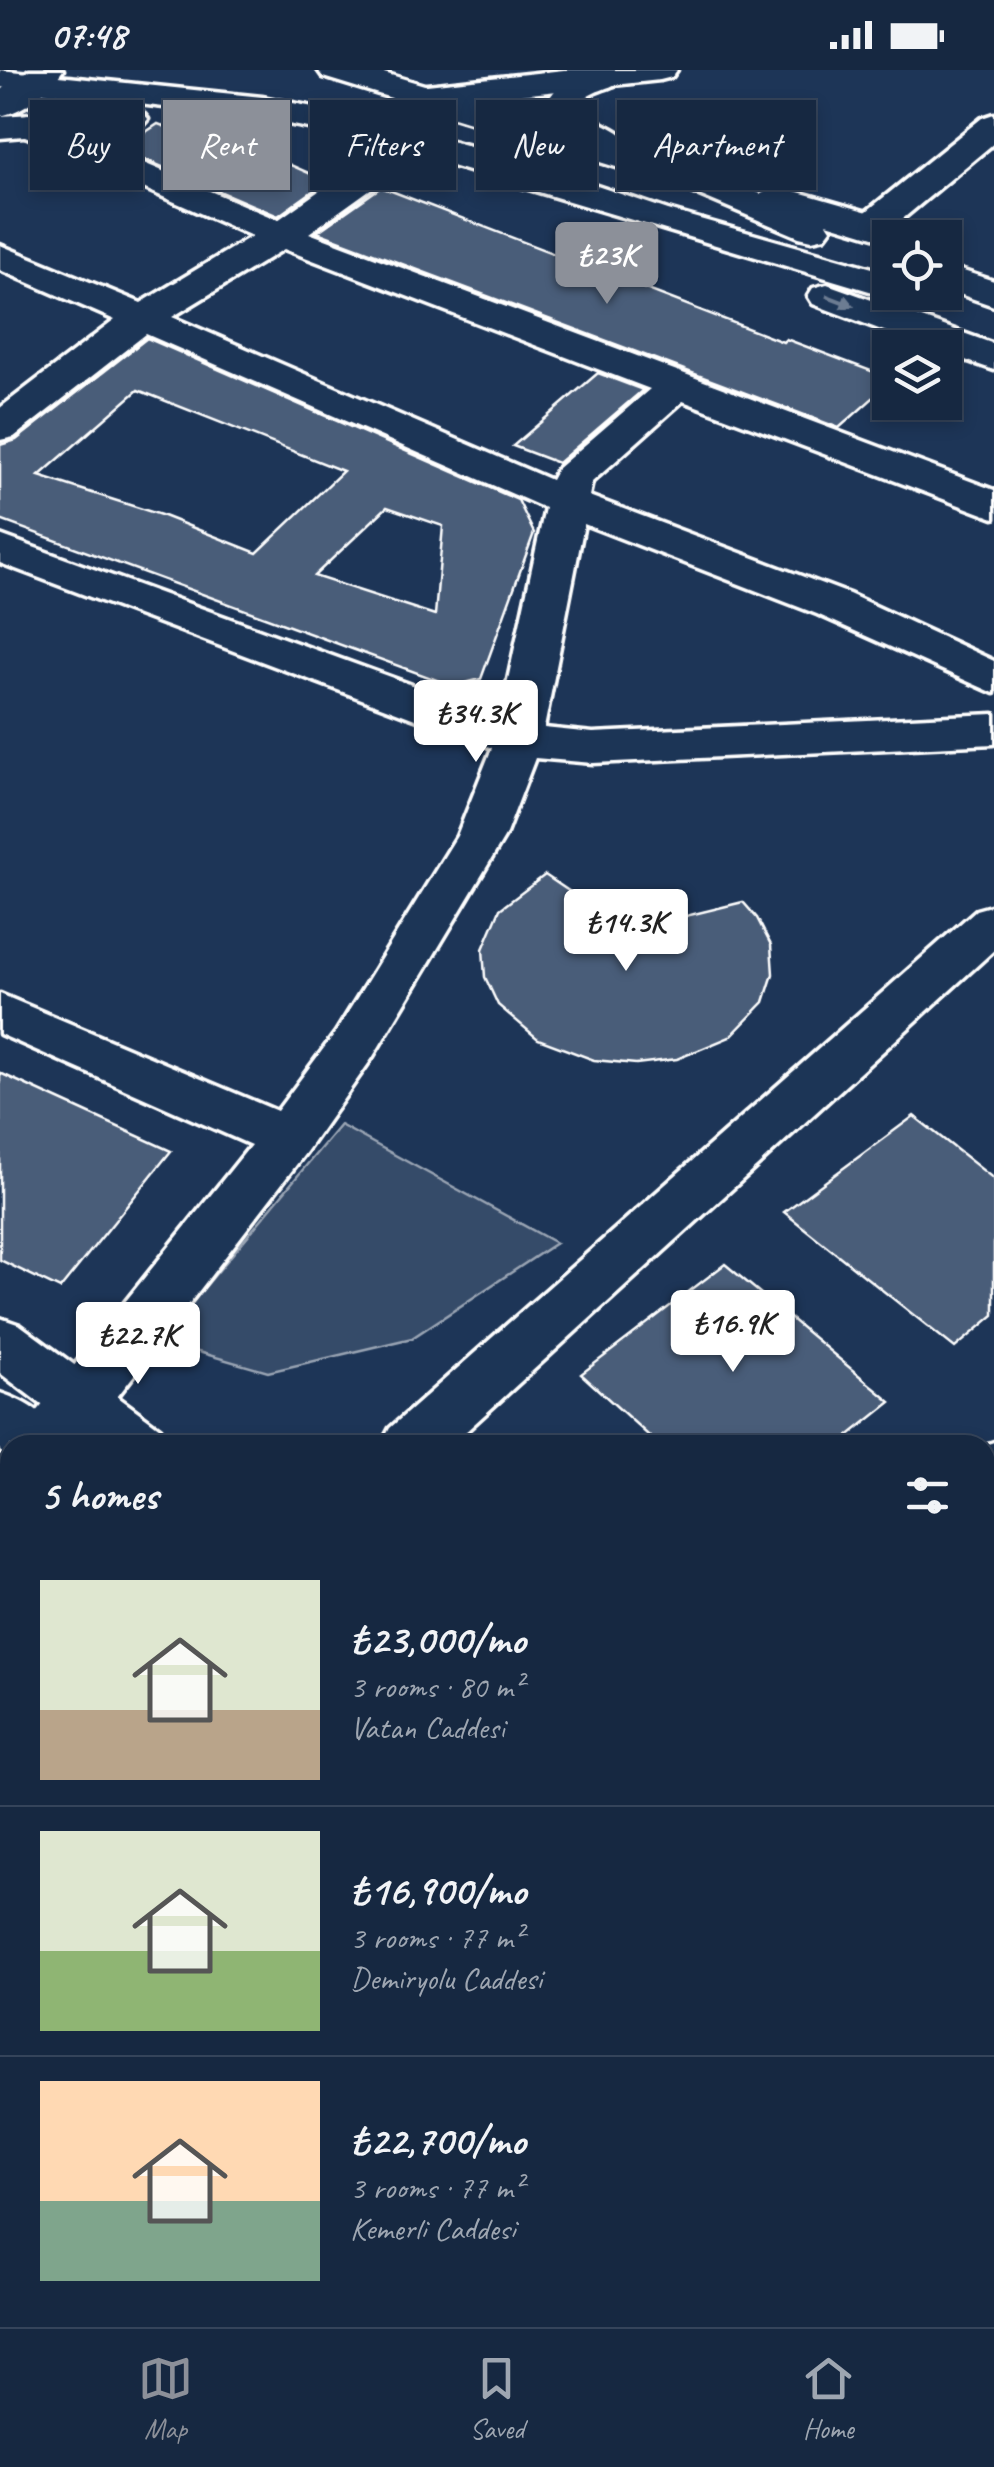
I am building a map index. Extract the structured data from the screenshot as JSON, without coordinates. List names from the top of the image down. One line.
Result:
{"page":{"status":"07:48","chip":["Buy","Rent","Filters","New","Apartment"],"price":["₺23K","₺34.3K","₺14.3K","₺16.9K","₺22.7K"],"heading":"5 homes","list":[{"name":"₺23,000/mo","note":"3 rooms · 80 m² · Vatan Caddesi"},{"name":"₺16,900/mo","note":"3 rooms · 77 m² · Demiryolu Caddesi"},{"name":"₺22,700/mo","note":"3 rooms · 77 m² · Kemerli Caddesi"}],"tabs":["Map","Saved","Home"]}}
